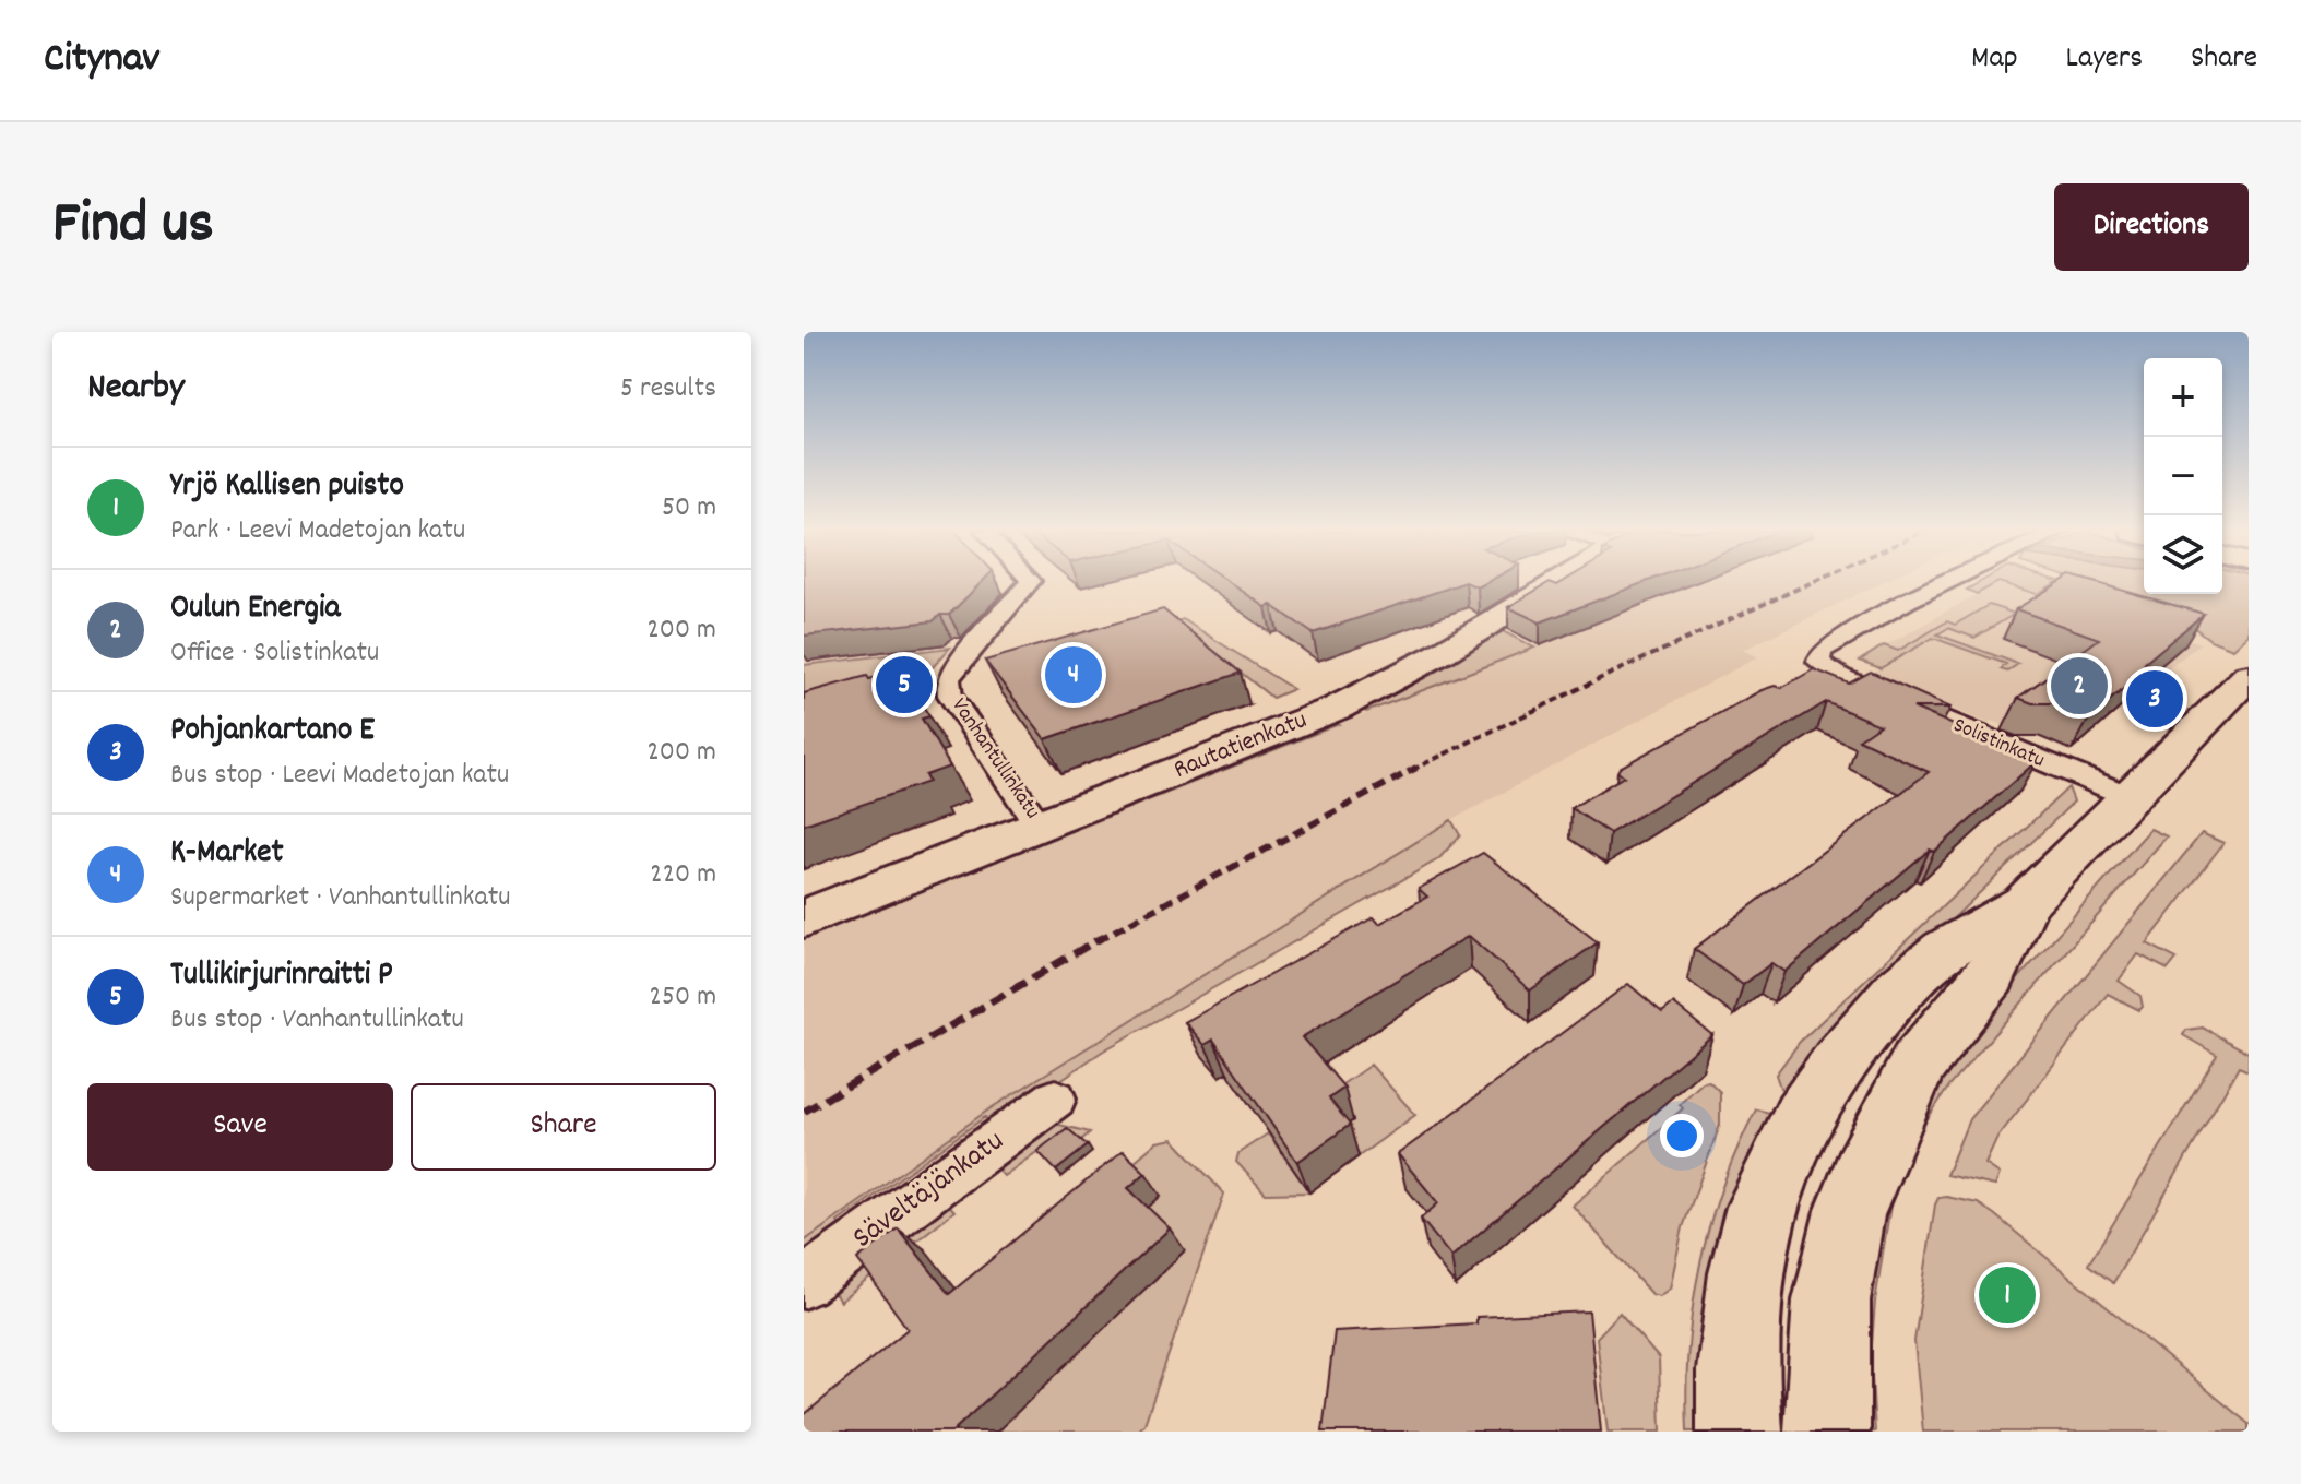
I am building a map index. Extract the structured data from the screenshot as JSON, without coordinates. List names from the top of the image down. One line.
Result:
{"streets":{"street":["Solistinkatu","Rautatienkatu","Vanhantullinkatu","Säveltäjänkatu"]},"crossings":[["Rautatienkatu","Vanhantullinkatu"]],"page":{"header":"Citynav","nav":["Map","Layers","Share"],"title":"Find us","buttons":["Directions",["Save","Share"]],"heading":["Nearby","5 results"],"map_buttons":["+","−"],"list":[{"mark":"1","name":"Yrjö Kallisen puisto","note":"Park · Leevi Madetojan katu","value":"50 m"},{"mark":"2","name":"Oulun Energia","note":"Office · Solistinkatu","value":"200 m"},{"mark":"3","name":"Pohjankartano E","note":"Bus stop · Leevi Madetojan katu","value":"200 m"},{"mark":"4","name":"K-Market","note":"Supermarket · Vanhantullinkatu","value":"220 m"},{"mark":"5","name":"Tullikirjurinraitti P","note":"Bus stop · Vanhantullinkatu","value":"250 m"}],"pins":["4","5","2","3","1"]}}
